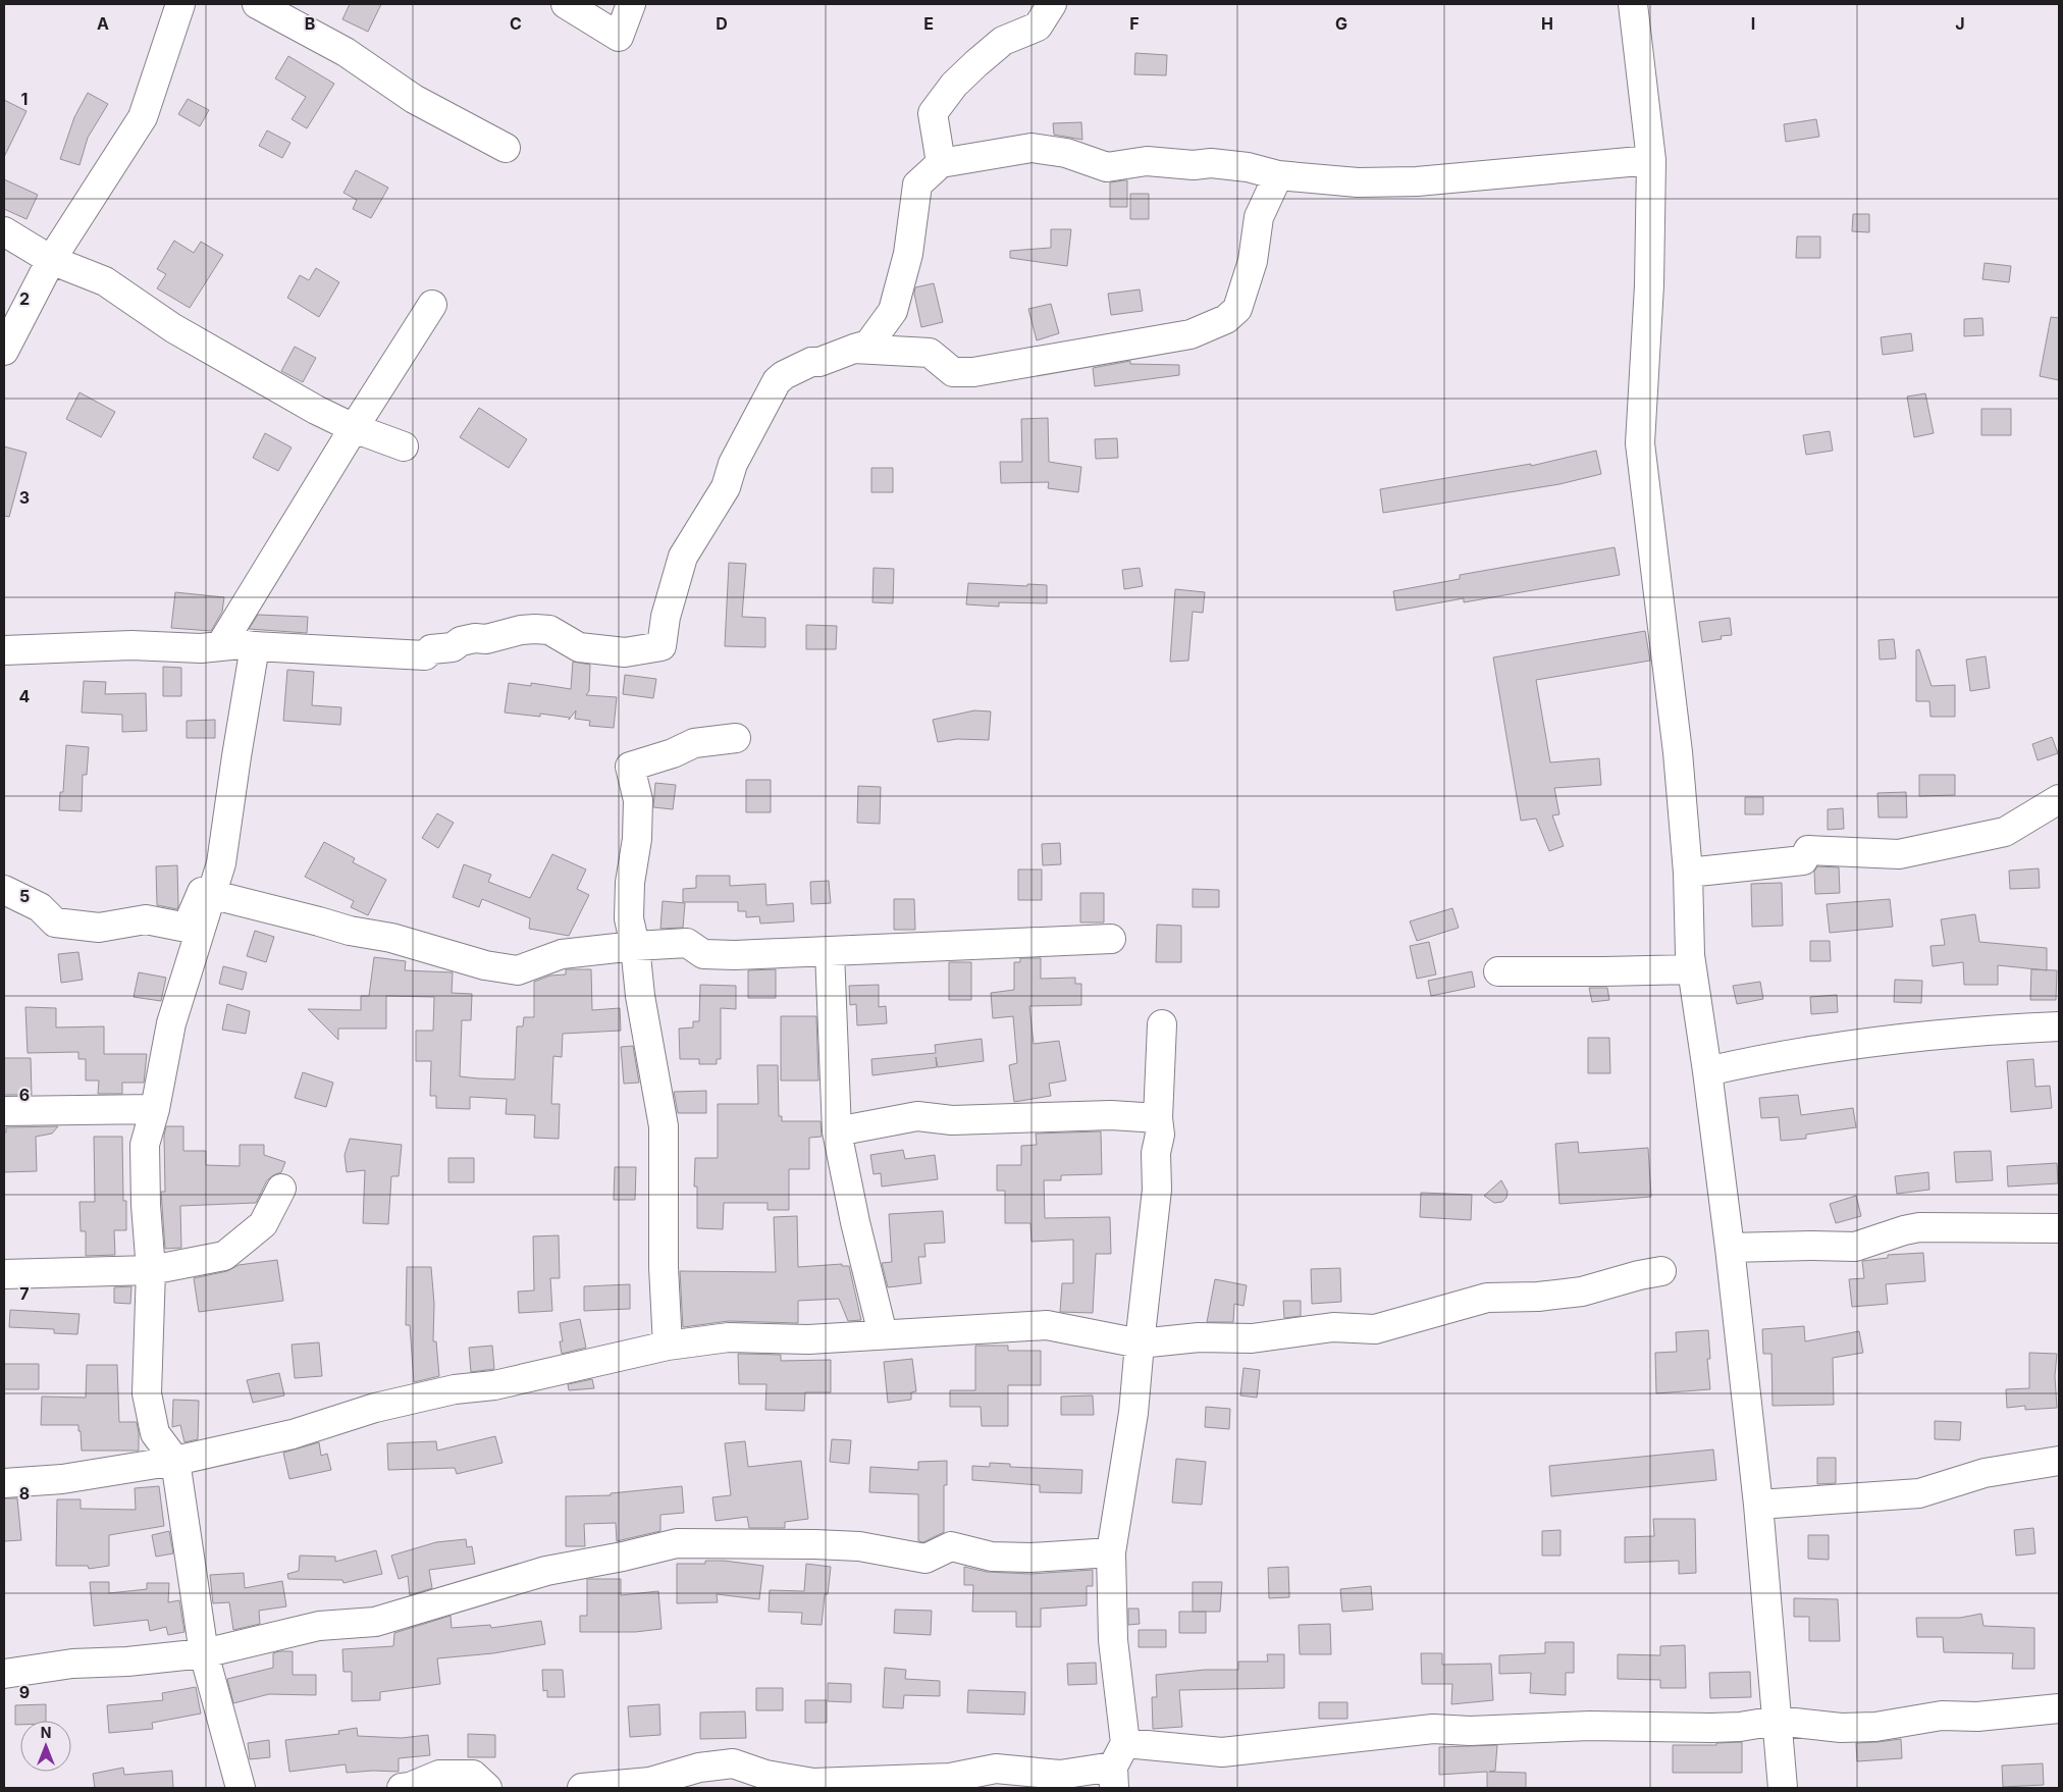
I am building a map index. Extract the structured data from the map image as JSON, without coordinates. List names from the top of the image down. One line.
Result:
{"north":"top","grid":{"columns":["A","B","C","D","E","F","G","H","I","J"],"rows":["1","2","3","4","5","6","7","8","9"]}}
